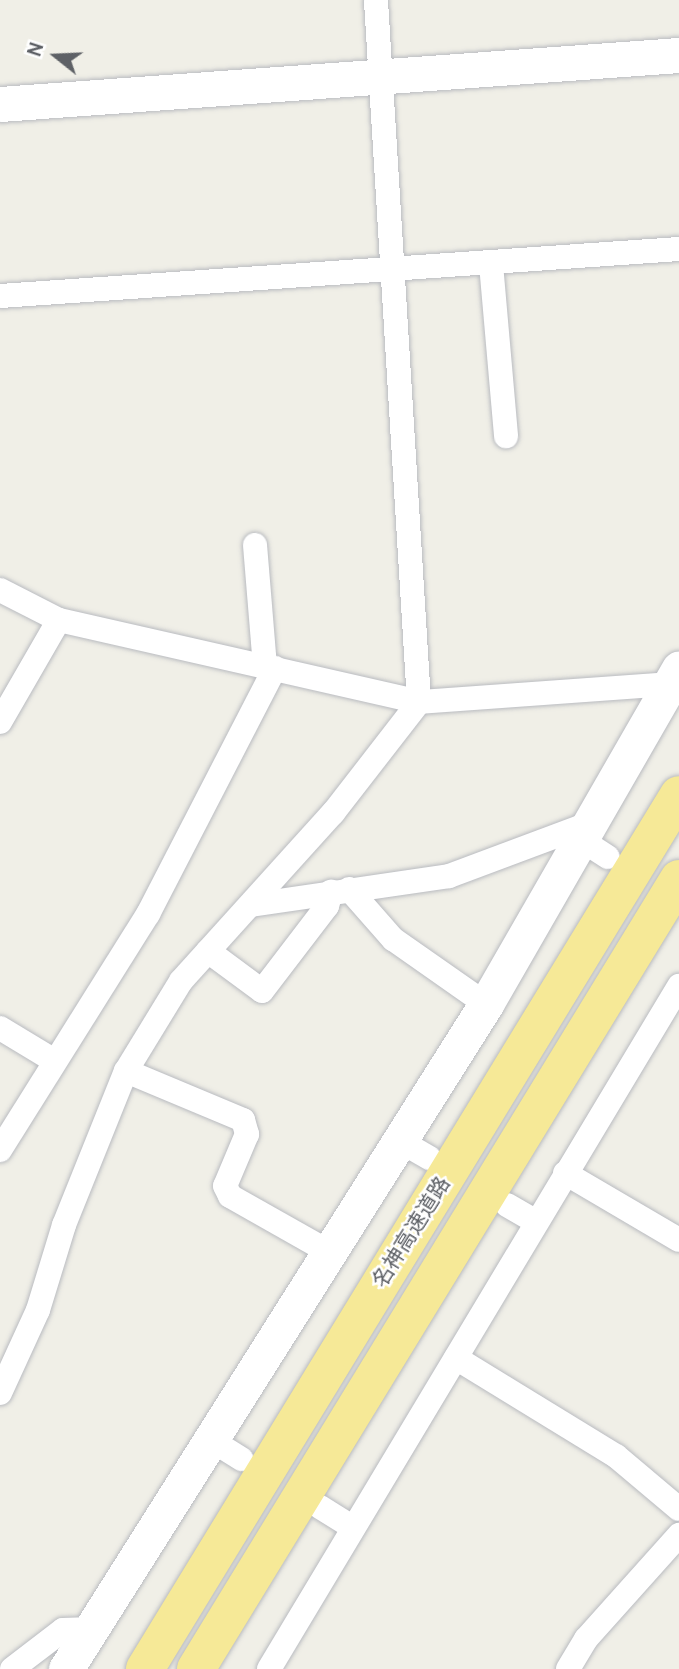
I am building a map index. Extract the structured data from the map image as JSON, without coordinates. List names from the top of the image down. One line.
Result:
{"streets":{"highway":["名神高速道路"]},"north":"left"}
